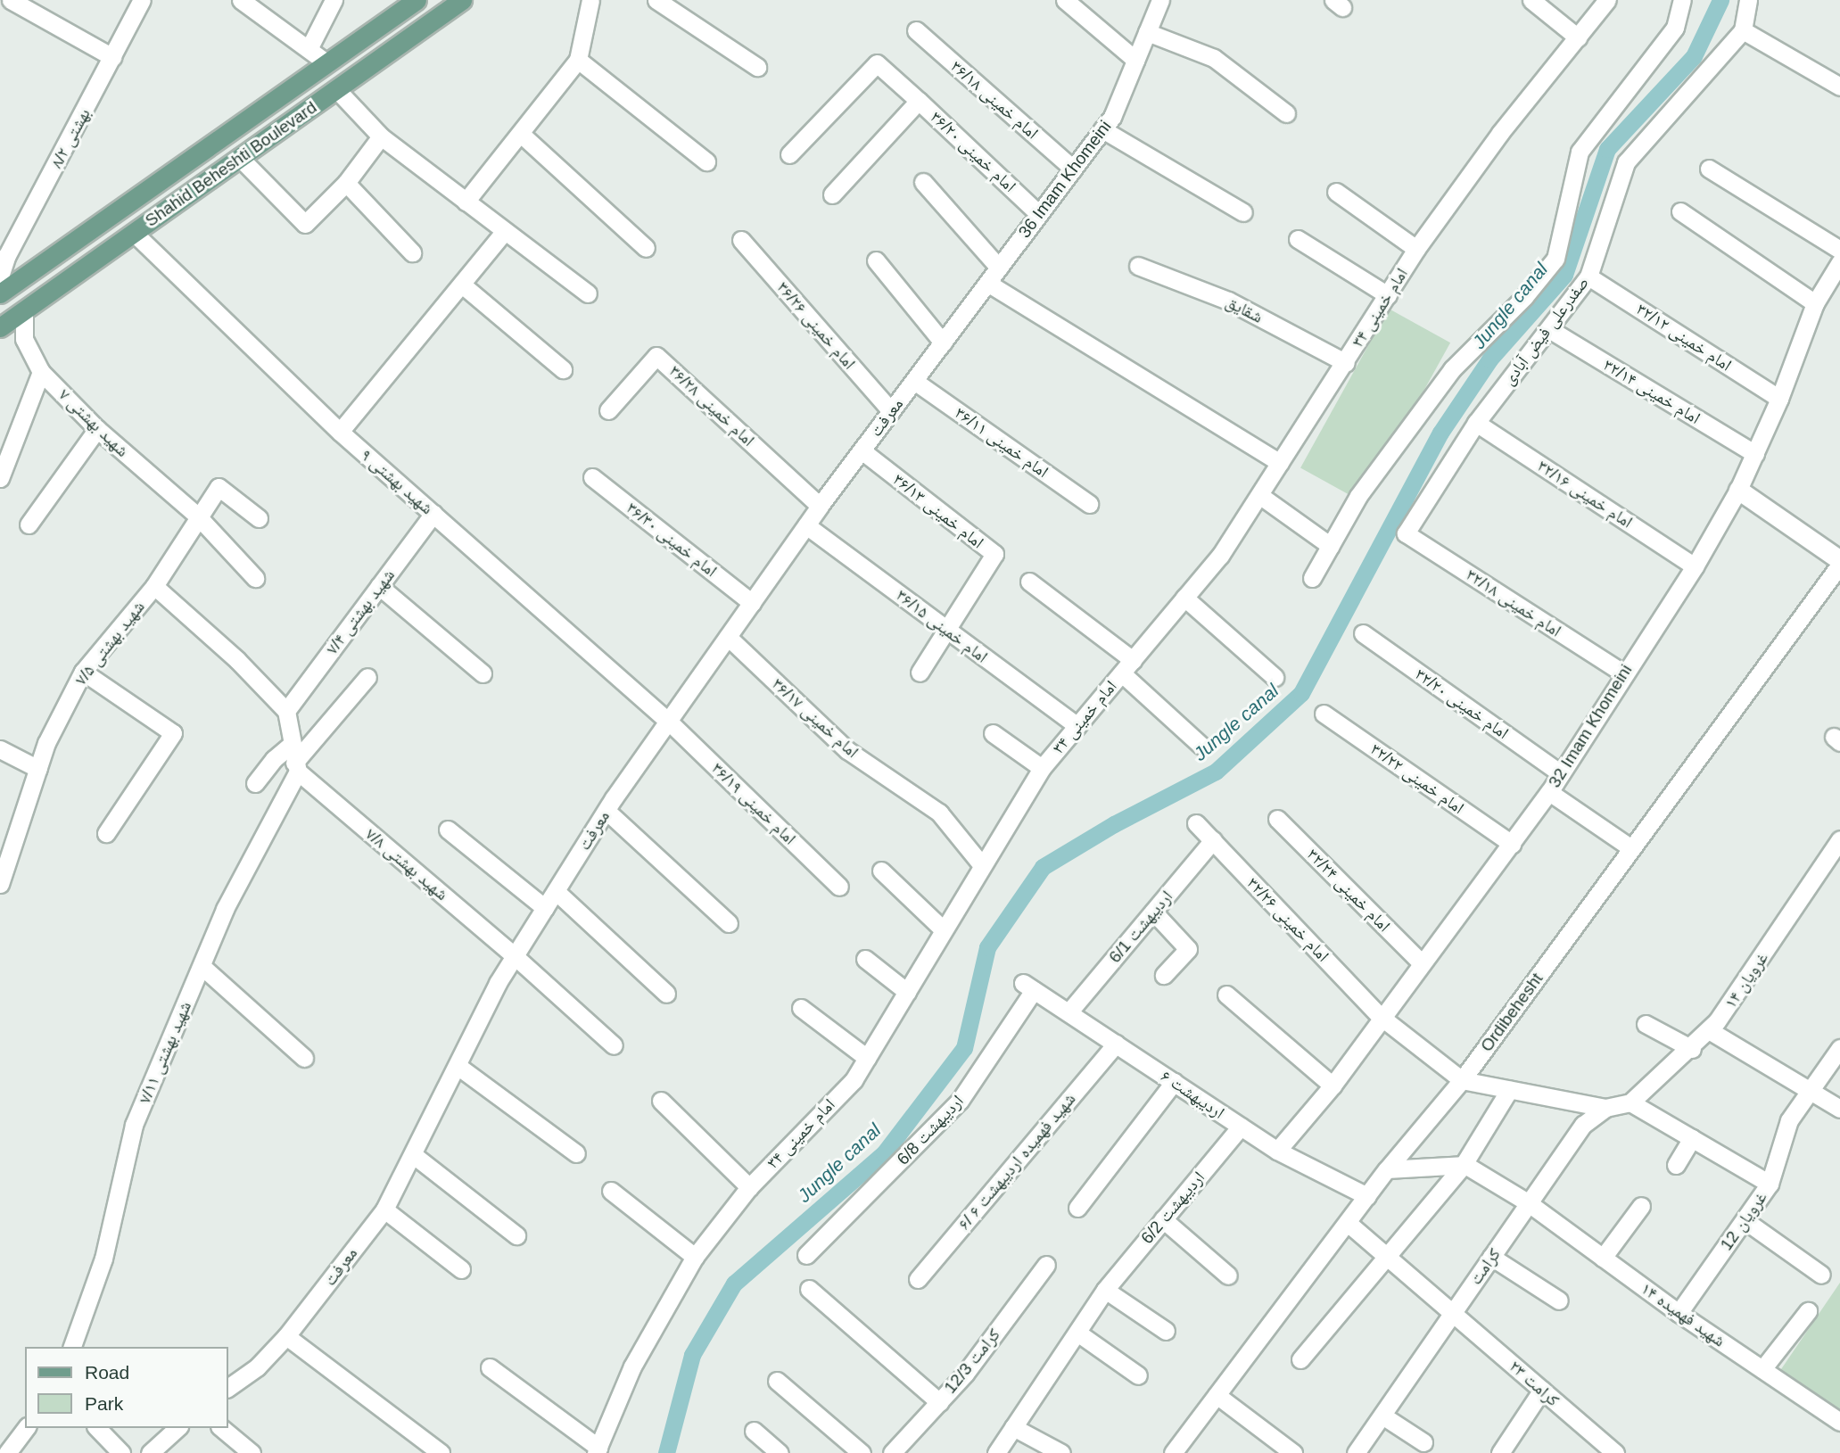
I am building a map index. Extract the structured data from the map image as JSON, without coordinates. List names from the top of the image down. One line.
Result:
{"streets":{"main road":["Shahid Beheshti Boulevard"],"street":["امام خمینی ۳۶/۱۸","بهشتی ۸/۲","امام خمینی ۳۶/۲۰","36 Imam Khomeini","امام خمینی ۳۴","شقایق","امام خمینی ۳۶/۲۶","صفدرعلی فیض آبادی","امام خمینی ۳۲/۱۲","امام خمینی ۳۲/۱۴","امام خمینی ۳۶/۲۸","معرفت","شهید بهشتی ۷","امام خمینی ۳۶/۱۱","شهید بهشتی ۹","امام خمینی ۳۲/۱۶","امام خمینی ۳۶/۱۳","امام خمینی ۳۶/۳۰","امام خمینی ۳۲/۱۸","شهید بهشتی ۷/۴","امام خمینی ۳۶/۱۵","شهید بهشتی ۷/۵","امام خمینی ۳۲/۲۰","امام خمینی ۳۶/۱۷","32 Imam Khomeini","امام خمینی ۳۲/۲۲","امام خمینی ۳۶/۱۹","شهید بهشتی ۷/۸","امام خمینی ۳۲/۲۴","امام خمینی ۳۲/۲۶","اردیبهشت 6/1","غرویان ۱۴","Ordibehesht","شهید بهشتی ۷/۱۱","اردیبهشت ۶","اردیبهشت 6/8","شهید فهمیده اردیبهشت ۶ /۶","اردیبهشت 6/2","غرویان 12","کرامت","شهید فهمیده ۱۴","کرامت 12/3","کرامت ۲۳"]},"crossings":[["امام خمینی ۳۶/۱۸","36 Imam Khomeini"],["امام خمینی ۳۶/۲۰","36 Imam Khomeini"],["Shahid Beheshti Boulevard","شهید بهشتی ۷"],["Shahid Beheshti Boulevard","شهید بهشتی ۹"],["36 Imam Khomeini","معرفت"],["امام خمینی ۳۴","شقایق"],["امام خمینی ۳۴","امام خمینی ۳۶/۱۵"],["امام خمینی ۳۴","امام خمینی ۳۶/۱۷"],["امام خمینی ۳۶/۲۶","معرفت"],["صفدرعلی فیض آبادی","امام خمینی ۳۲/۱۲"],["صفدرعلی فیض آبادی","امام خمینی ۳۲/۱۴"],["صفدرعلی فیض آبادی","امام خمینی ۳۲/۱۶"],["صفدرعلی فیض آبادی","امام خمینی ۳۲/۱۸"],["امام خمینی ۳۲/۱۲","32 Imam Khomeini"],["امام خمینی ۳۲/۱۴","32 Imam Khomeini"],["امام خمینی ۳۶/۲۸","معرفت"],["معرفت","امام خمینی ۳۶/۱۱"],["معرفت","شهید بهشتی ۹"],["معرفت","امام خمینی ۳۶/۱۳"],["معرفت","امام خمینی ۳۶/۳۰"],["معرفت","امام خمینی ۳۶/۱۵"],["معرفت","امام خمینی ۳۶/۱۷"],["معرفت","امام خمینی ۳۶/۱۹"],["معرفت","شهید بهشتی ۷/۸"],["شهید بهشتی ۷","شهید بهشتی ۷/۵"],["شهید بهشتی ۹","شهید بهشتی ۷/۴"],["شهید بهشتی ۹","امام خمینی ۳۶/۱۹"],["امام خمینی ۳۲/۱۶","32 Imam Khomeini"],["امام خمینی ۳۶/۱۳","امام خمینی ۳۶/۱۵"],["امام خمینی ۳۲/۱۸","32 Imam Khomeini"],["امام خمینی ۳۲/۲۰","32 Imam Khomeini"],["32 Imam Khomeini","امام خمینی ۳۲/۲۲"],["32 Imam Khomeini","امام خمینی ۳۲/۲۴"],["32 Imam Khomeini","امام خمینی ۳۲/۲۶"],["32 Imam Khomeini","اردیبهشت ۶"],["شهید بهشتی ۷/۸","شهید بهشتی ۷/۱۱"],["امام خمینی ۳۲/۲۶","اردیبهشت 6/1"],["امام خمینی ۳۲/۲۶","Ordibehesht"],["اردیبهشت 6/1","اردیبهشت ۶"],["غرویان ۱۴","کرامت"],["Ordibehesht","اردیبهشت ۶"],["Ordibehesht","کرامت ۲۳"],["اردیبهشت ۶","اردیبهشت 6/8"],["اردیبهشت ۶","شهید فهمیده اردیبهشت ۶ /۶"],["اردیبهشت ۶","اردیبهشت 6/2"],["غرویان 12","شهید فهمیده ۱۴"],["کرامت","شهید فهمیده ۱۴"],["کرامت","کرامت ۲۳"]],"water":["Jungle canal"],"legend":["Road","Park"]}
